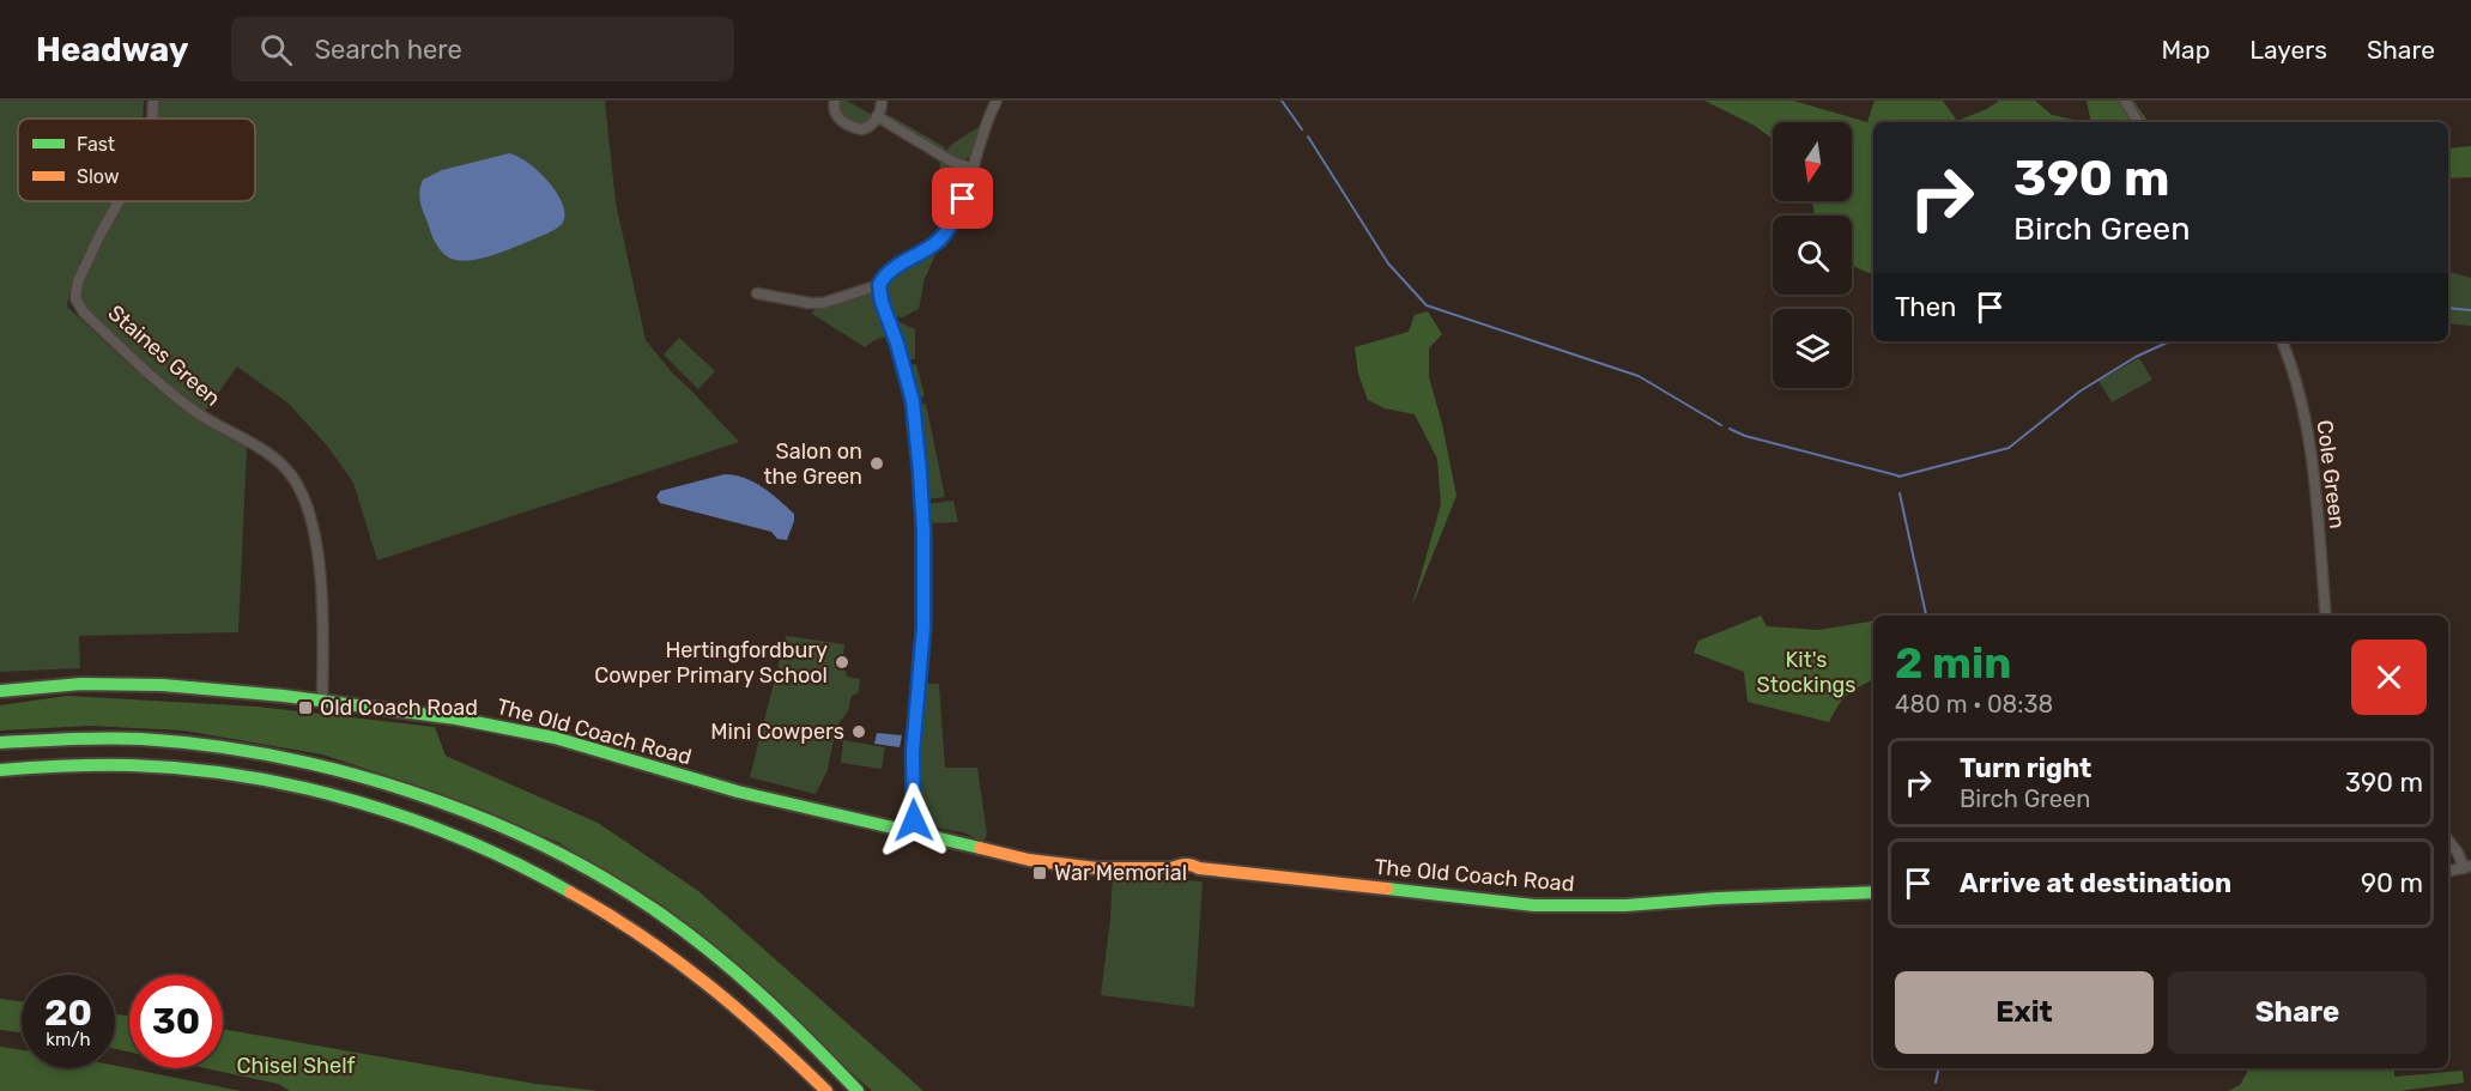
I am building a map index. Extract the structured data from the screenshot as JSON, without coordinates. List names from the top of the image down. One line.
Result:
{"streets":{"main road":["The Old Coach Road"],"street":["Staines Green","Cole Green"]},"crossings":[["Staines Green","The Old Coach Road"]],"parks":["Kit's Stockings","Chisel Shelf"],"places":{"other":["Salon on the Green","Hertingfordbury Cowper Primary School","Mini Cowpers"],"transit":["Old Coach Road","War Memorial"]},"legend":["Fast","Slow"],"north":"bottom","page":{"header":"Headway","search":"Search here","nav":["Map","Layers","Share"],"turn":["390 m","Birch Green"],"then":"Then","heading":["2 min","480 m · 08:38"],"list":[{"name":"Turn right","note":"Birch Green","value":"390 m"},{"name":"Arrive at destination","value":"90 m"}],"buttons":["Exit","Share"],"speed":"20 km/h","limit":"30"}}
